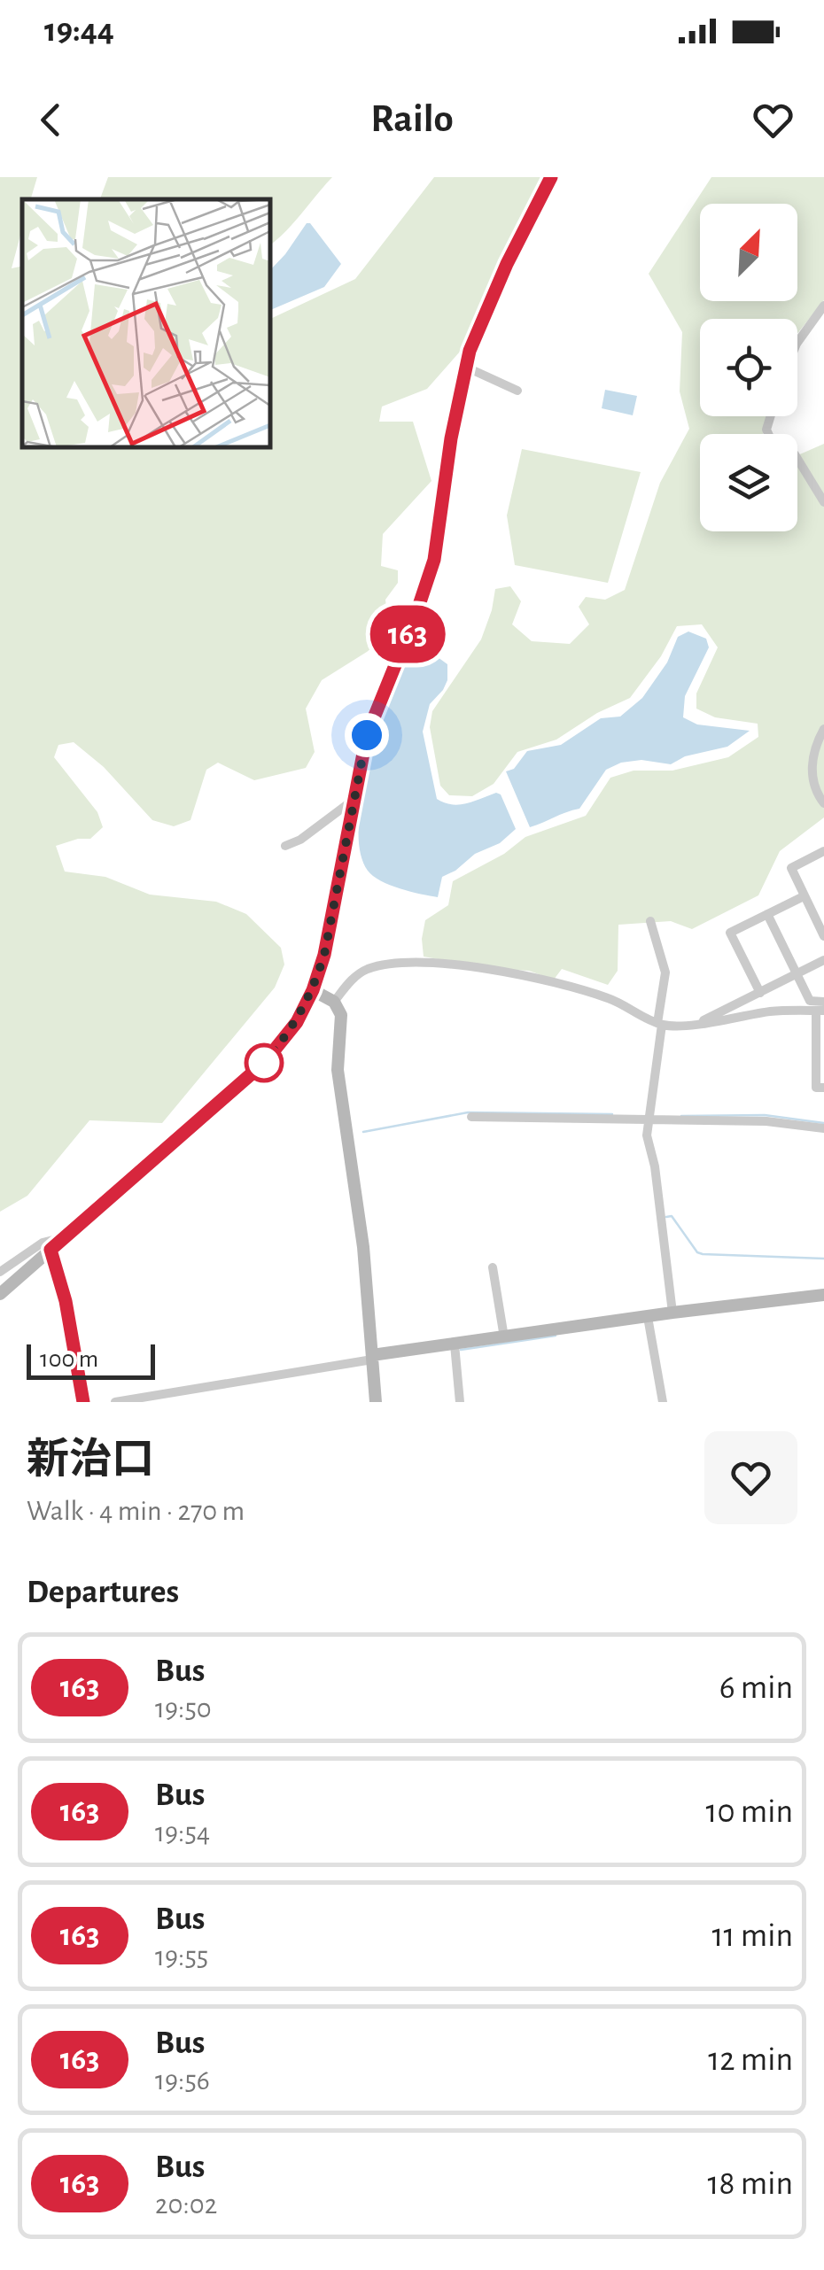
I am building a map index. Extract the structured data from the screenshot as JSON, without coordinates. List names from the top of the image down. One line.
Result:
{"lines":["bus line 163"],"scale_bar":"100 m","north":"top right","page":{"status":"19:44","header":"Railo","on_map":"163","scale":"100 m","heading":[["新治口","Walk · 4 min · 270 m"],"Departures"],"list":[{"mark":"163","name":"Bus","note":"19:50","value":"6 min"},{"mark":"163","name":"Bus","note":"19:54","value":"10 min"},{"mark":"163","name":"Bus","note":"19:55","value":"11 min"},{"mark":"163","name":"Bus","note":"19:56","value":"12 min"},{"mark":"163","name":"Bus","note":"20:02","value":"18 min"}]}}
